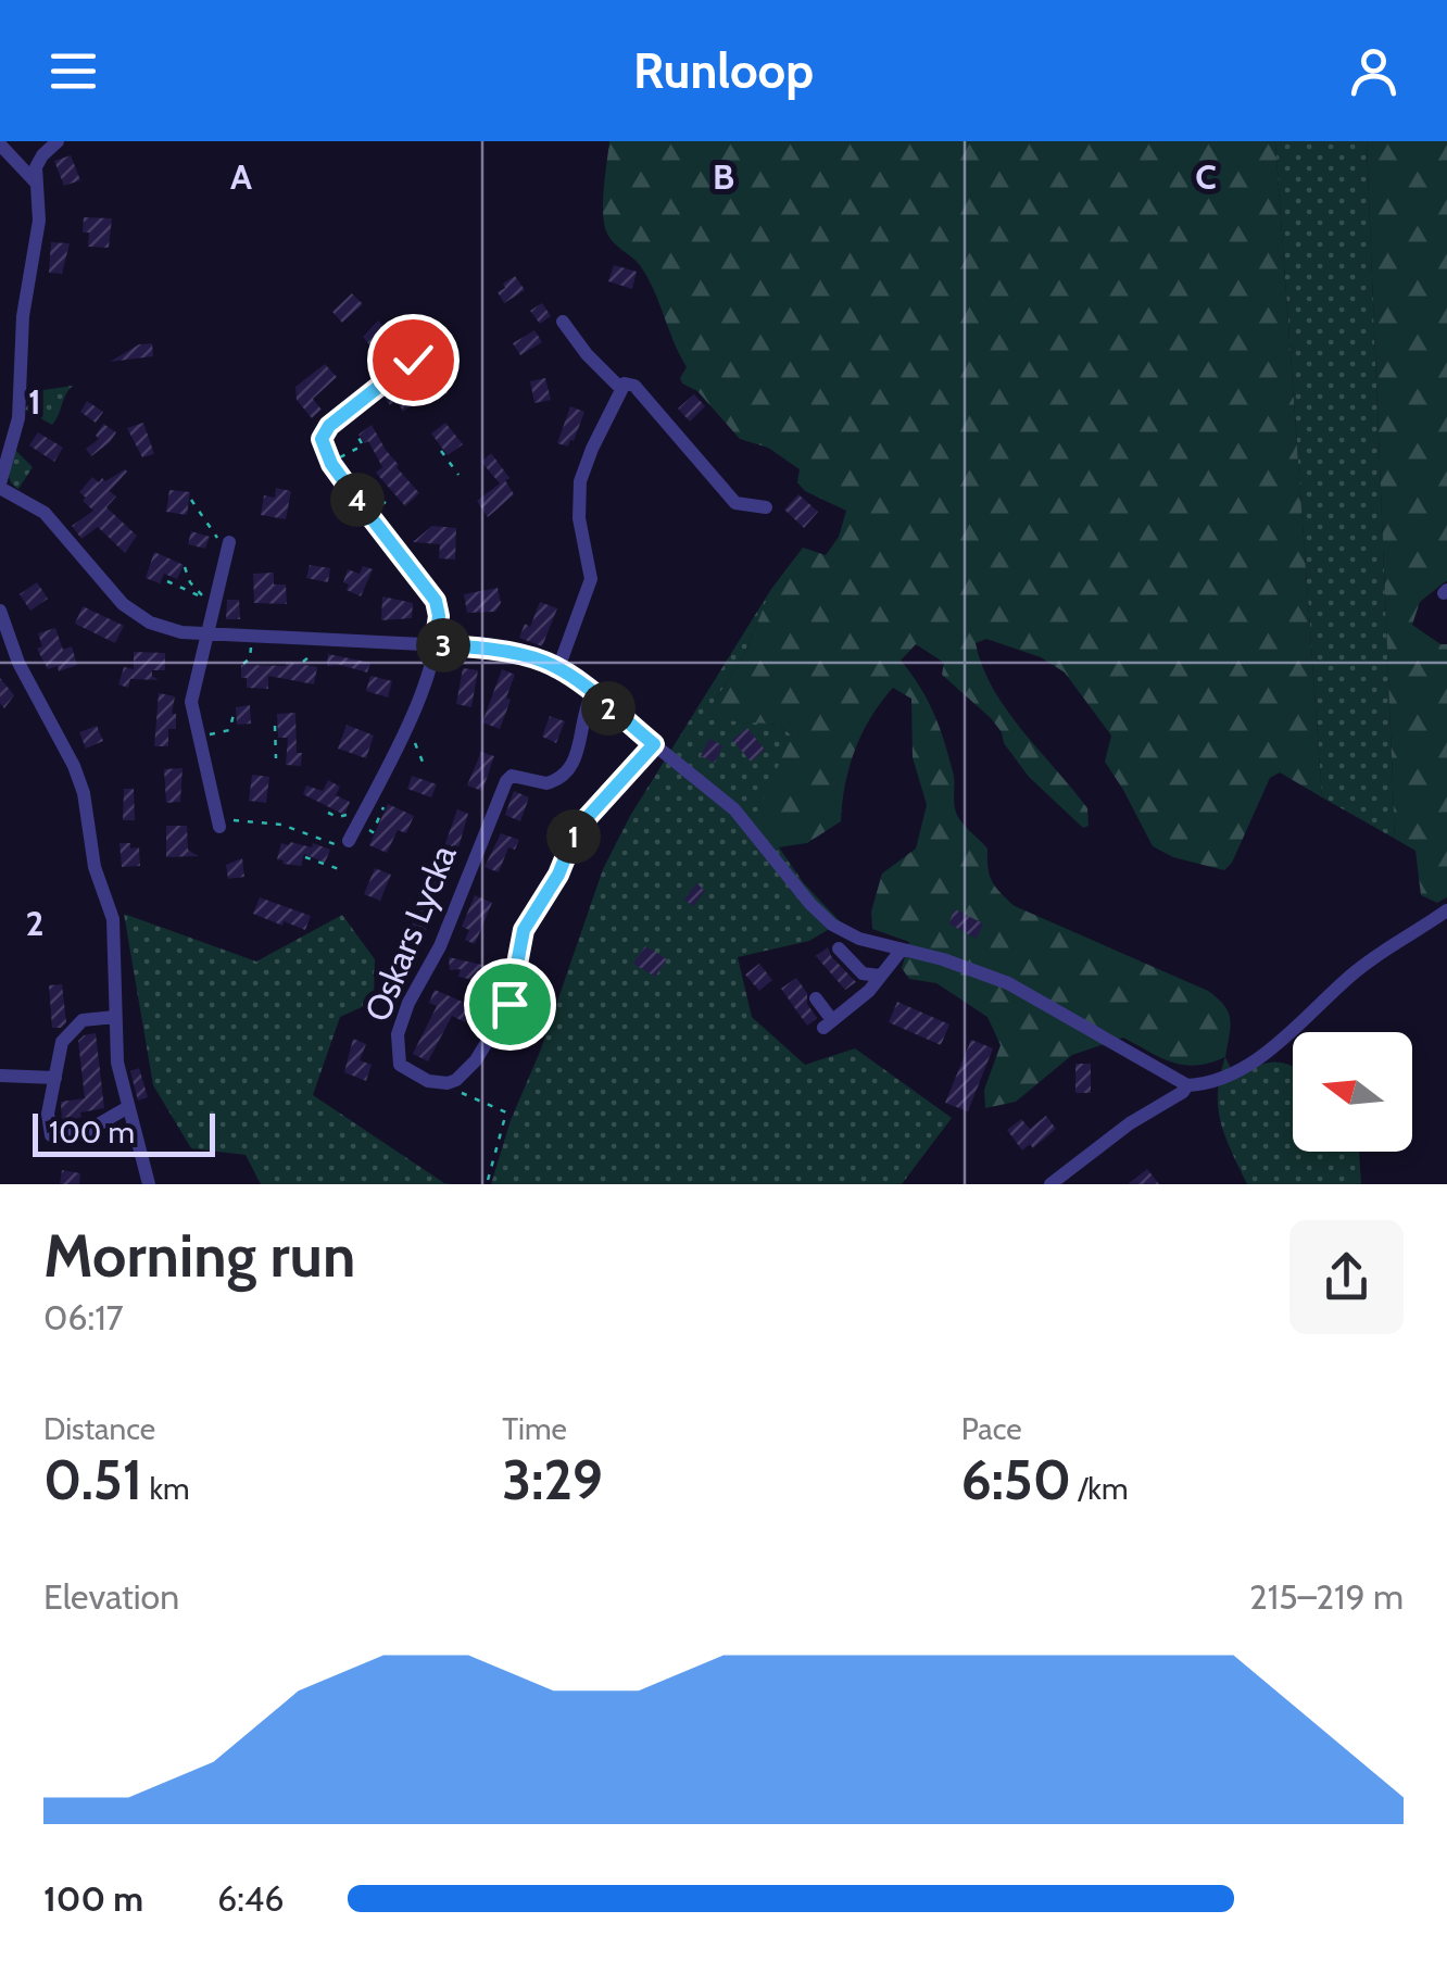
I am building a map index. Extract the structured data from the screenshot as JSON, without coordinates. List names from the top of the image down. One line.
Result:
{"streets":{"street":["Oskars Lycka"]},"scale_bar":"100 m","north":"left","page":{"header":"Runloop","pins":["4","3","2","1"],"scale":"100 m","heading":["Morning run","06:17"],"stats":[["Distance","0.51 km"],["Time","3:29"],["Pace","6:50 /km"]],"chart":["Elevation","215–219 m"],"list":[{"name":"100 m","note":"6:46"}]},"grid":{"columns":["A","B","C"],"rows":["1","2"]}}
